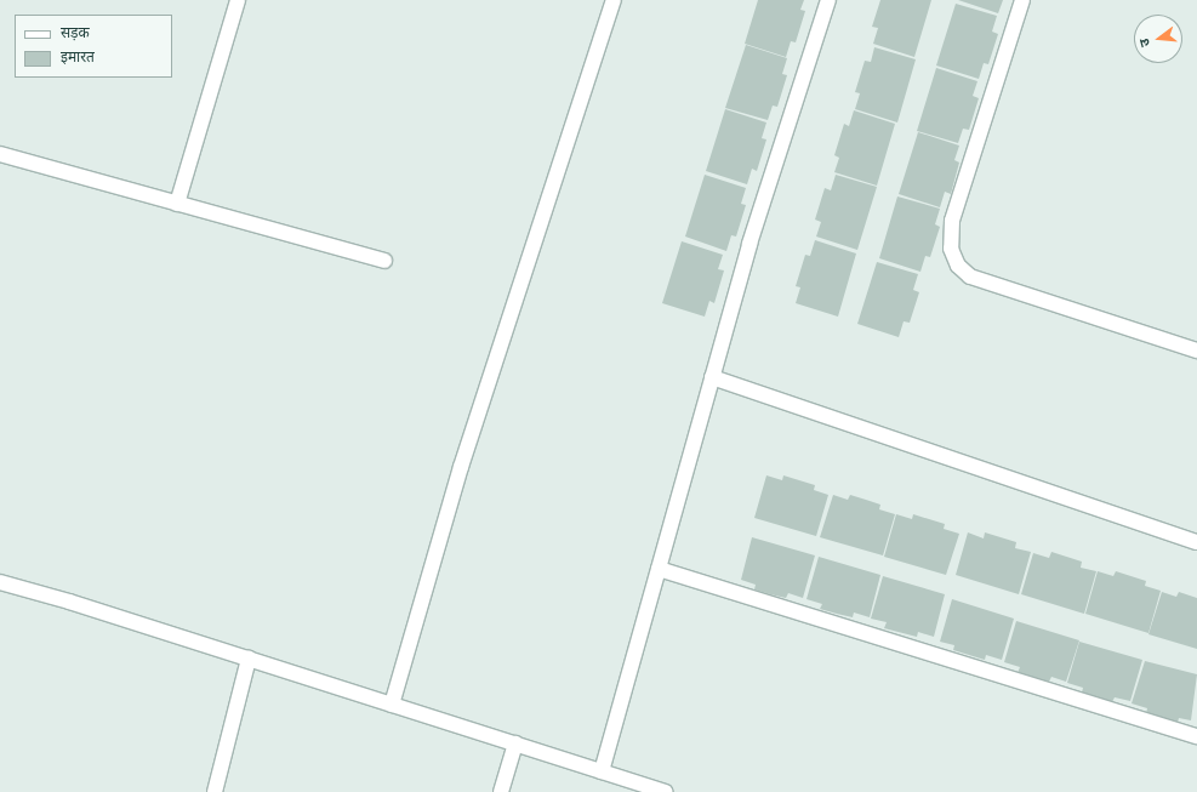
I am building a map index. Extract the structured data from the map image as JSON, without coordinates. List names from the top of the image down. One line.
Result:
{"legend":["सड़क","इमारत"],"north":"left"}
